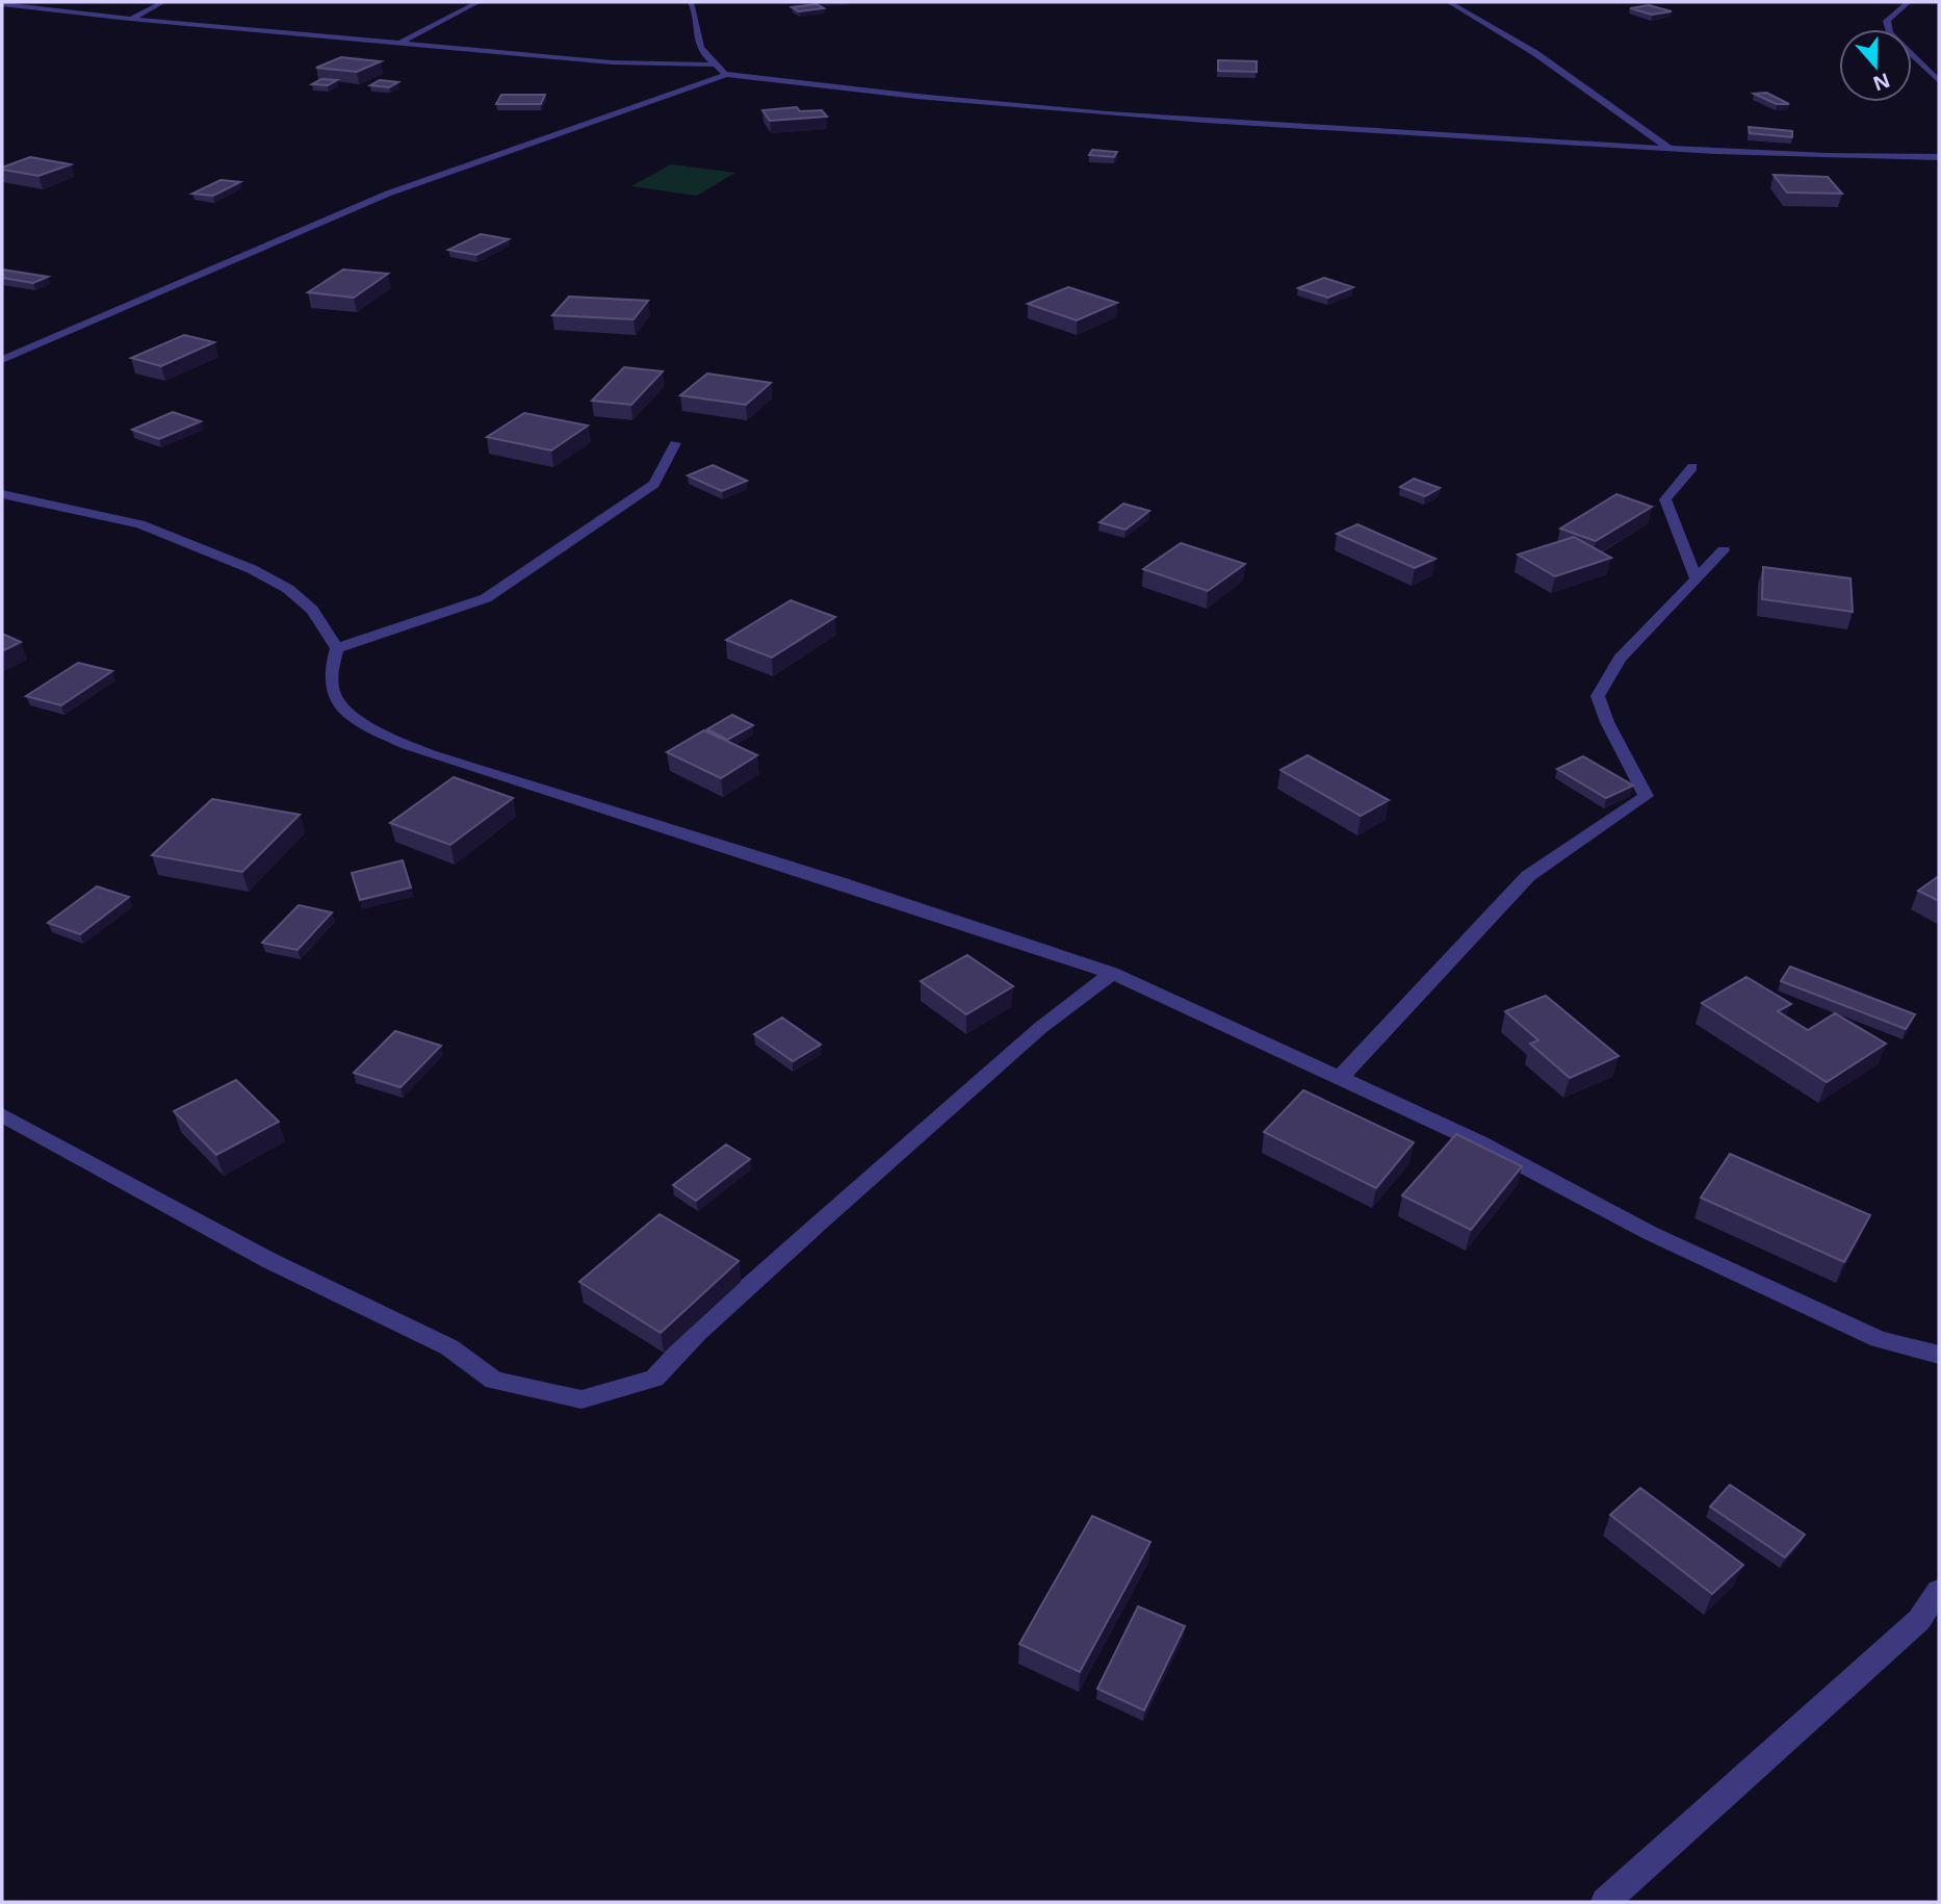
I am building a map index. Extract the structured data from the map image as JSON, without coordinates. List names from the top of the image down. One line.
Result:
{"north":"bottom"}
